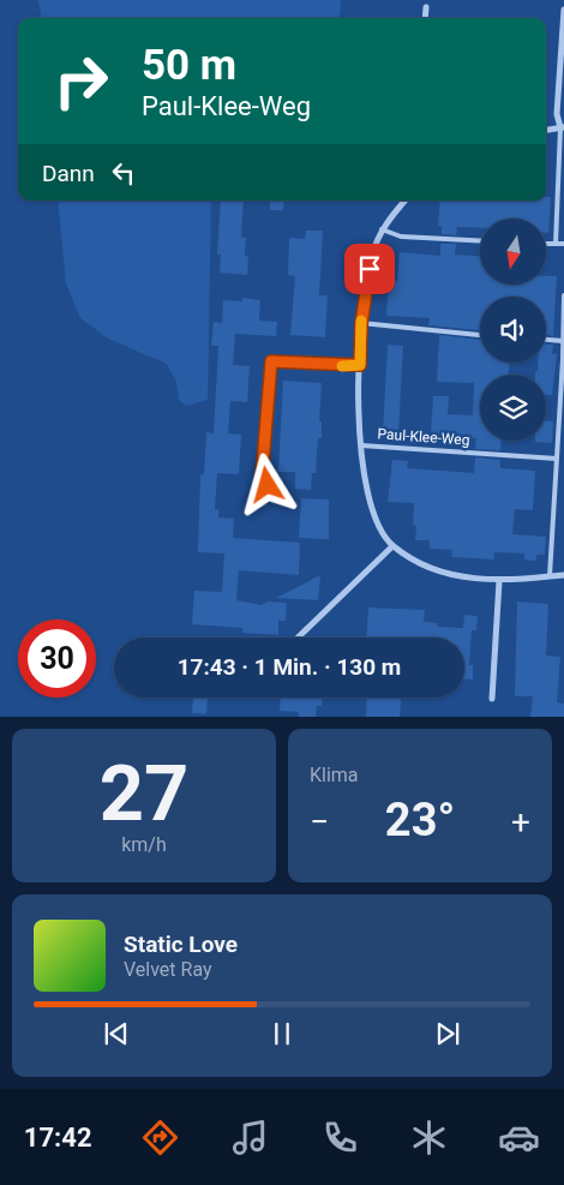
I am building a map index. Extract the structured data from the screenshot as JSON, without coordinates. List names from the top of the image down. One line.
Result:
{"streets":{"street":["Paul-Klee-Weg"]},"north":"bottom","page":{"turn":["50 m","Paul-Klee-Weg"],"then":"Dann","limit":"30","trip":"17:43 · 1 Min. · 130 m","tile":[["27","km/h"],"Klima"],"heat":["−","23°","+"],"song":["Static Love","Velvet Ray"],"tabs":"17:42"}}
